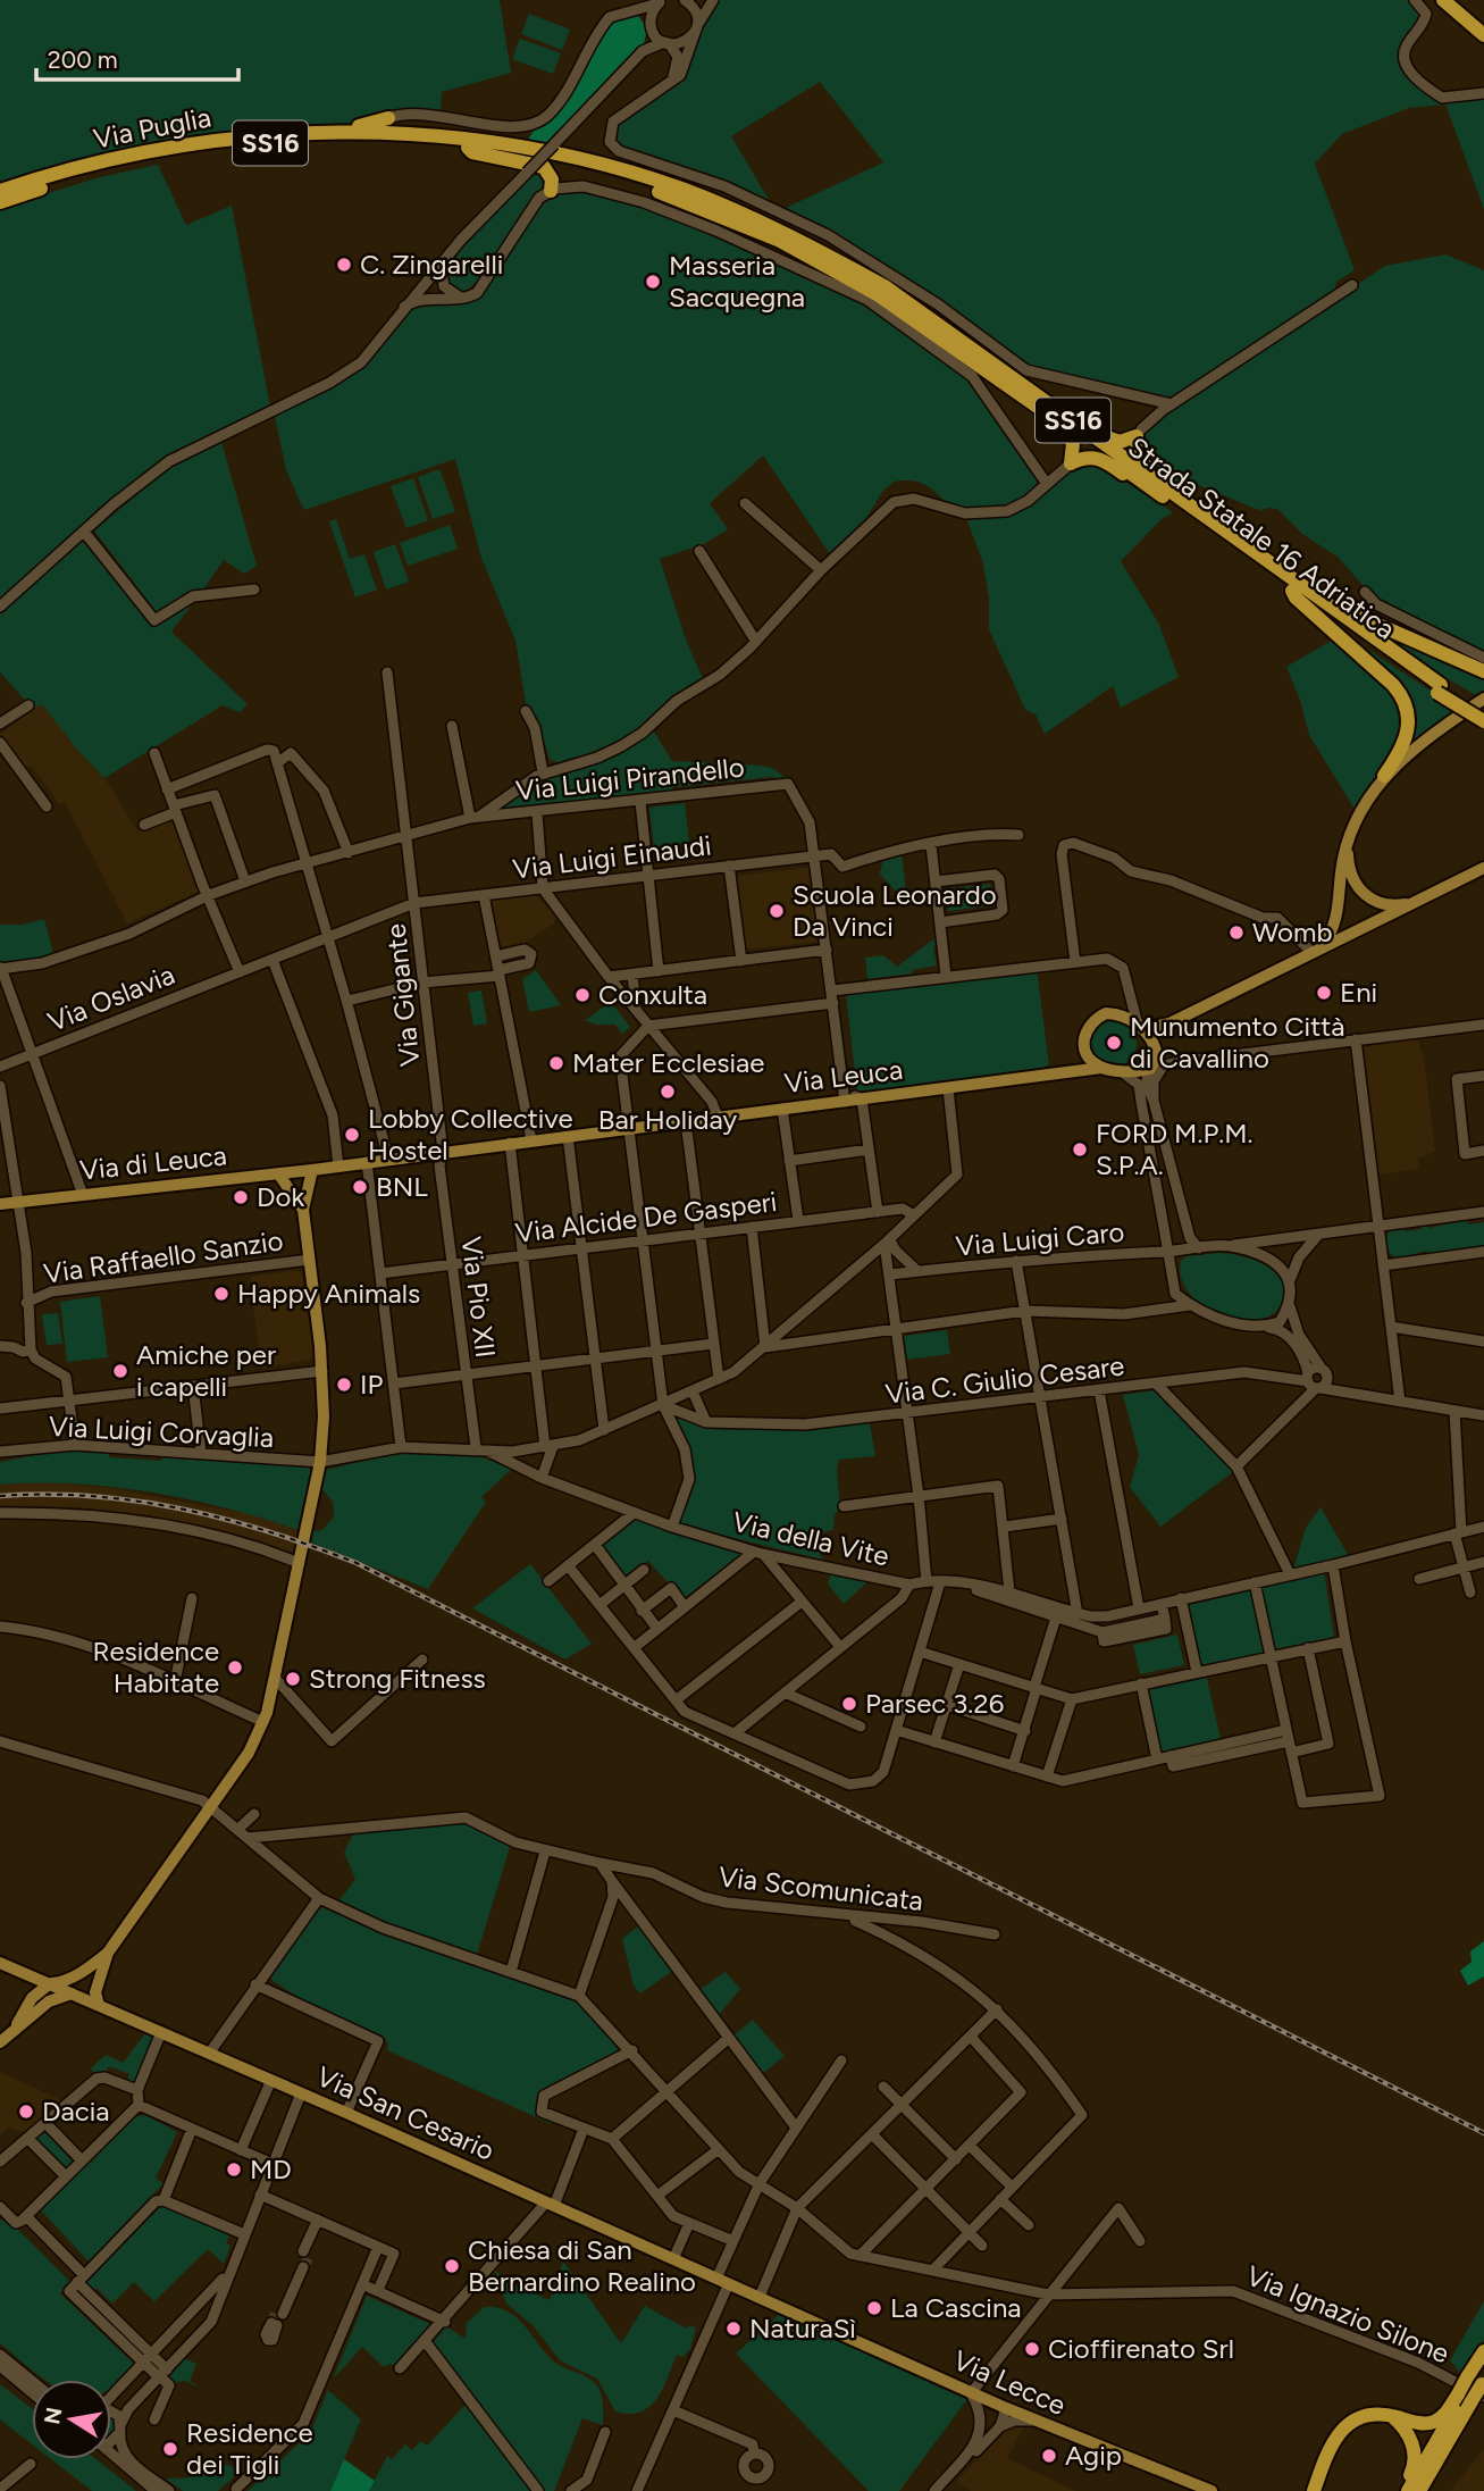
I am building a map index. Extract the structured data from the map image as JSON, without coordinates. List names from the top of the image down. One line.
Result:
{"streets":{"highway":["Via Puglia","SS16","Strada Statale 16 Adriatica"],"main road":["Via Leuca","Via di Leuca","Via San Cesario","Via Lecce"],"street":["Via Luigi Pirandello","Via Luigi Einaudi","Via Gigante","Via Oslavia","Via Alcide De Gasperi","Via Luigi Caro","Via Raffaello Sanzio","Via Pio XII","Via C. Giulio Cesare","Via Luigi Corvaglia","Via della Vite","Via Scomunicata","Via Ignazio Silone"]},"crossings":[["Via Puglia","Strada Statale 16 Adriatica"],["Via Luigi Pirandello","Via Luigi Einaudi"],["Via Luigi Einaudi","Via Gigante"],["Via Luigi Einaudi","Via Oslavia"],["Via Gigante","Via Leuca"],["Via Gigante","Via Pio XII"],["Via Leuca","Via di Leuca"],["Via Leuca","Via Pio XII"],["Via Leuca","Via Luigi Corvaglia"],["Via Alcide De Gasperi","Via Pio XII"],["Via Alcide De Gasperi","Via Luigi Corvaglia"],["Via Luigi Caro","Via Luigi Corvaglia"],["Via Pio XII","Via Luigi Corvaglia"],["Via Pio XII","Via della Vite"],["Via C. Giulio Cesare","Via Luigi Corvaglia"],["Via Luigi Corvaglia","Via della Vite"],["Via San Cesario","Via Lecce"]],"places":["C. Zingarelli","Masseria Sacquegna","Scuola Leonardo Da Vinci","Womb","Eni","Conxulta","Munumento Città di Cavallino","Mater Ecclesiae","Bar Holiday","Lobby Collective Hostel","FORD M.P.M. S.P.A.","BNL","Dok","Happy Animals","Amiche per i capelli","IP","Residence Habitate","Strong Fitness","Parsec 3.26","Dacia","MD","Chiesa di San Bernardino Realino","La Cascina","NaturaSì","Cioffirenato Srl","Residence dei Tigli","Agip"],"scale_bar":"200 m","north":"left"}
